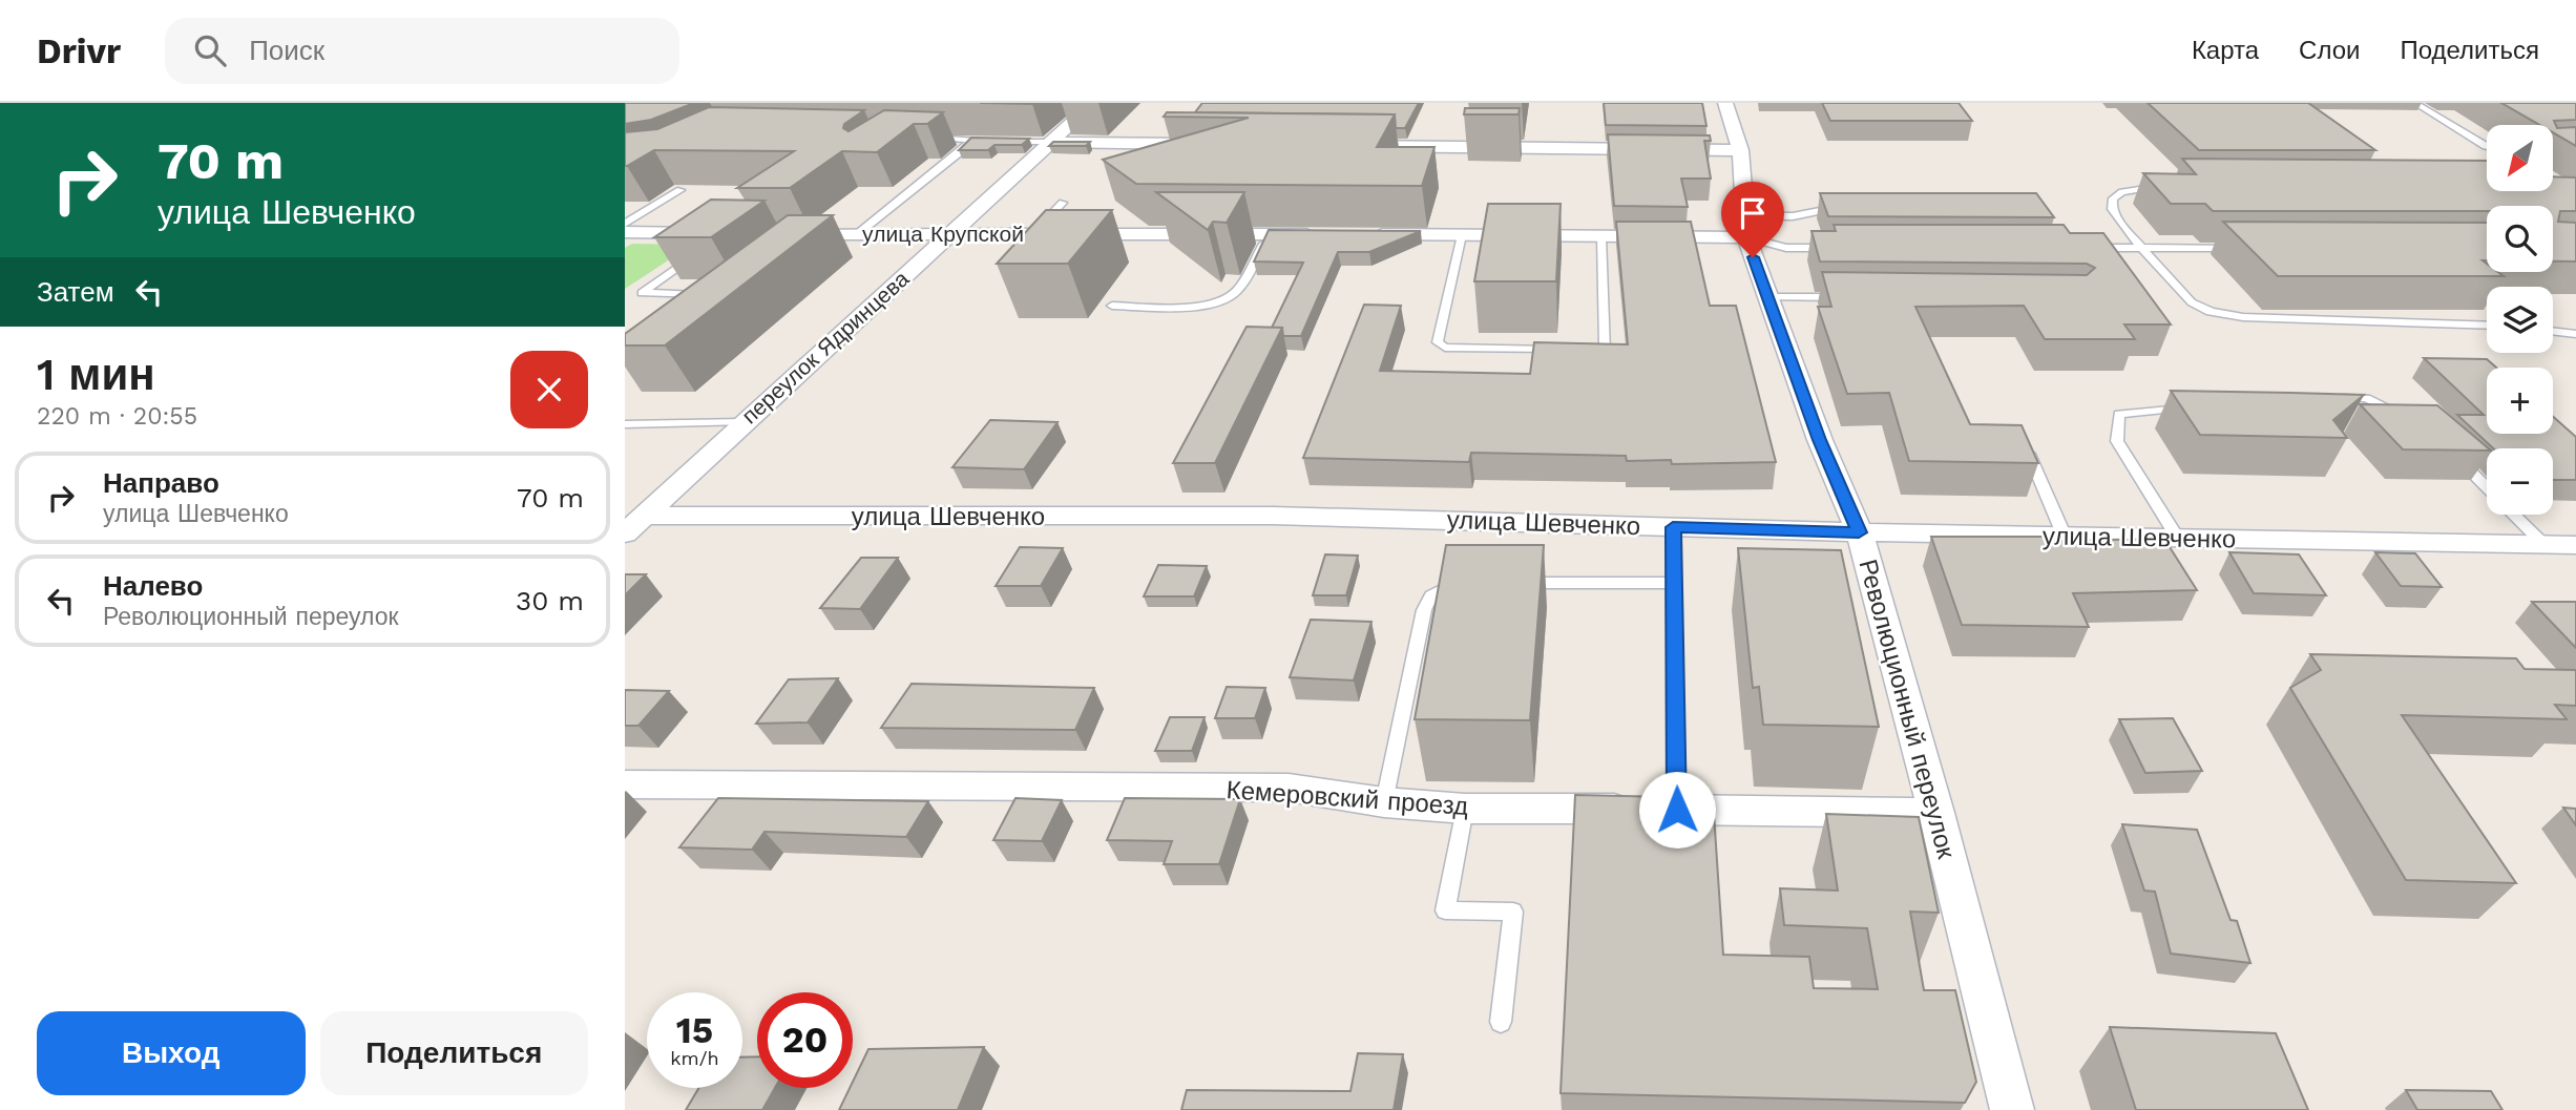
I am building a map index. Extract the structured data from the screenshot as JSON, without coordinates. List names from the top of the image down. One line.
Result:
{"streets":{"street":["улица Крупской","переулок Ядринцева","улица Шевченко","Революционный переулок","Кемеровский проезд"]},"crossings":[["улица Крупской","переулок Ядринцева"],["переулок Ядринцева","улица Шевченко"],["улица Шевченко","Революционный переулок"],["Революционный переулок","Кемеровский проезд"]],"north":"bottom left","page":{"header":"Drivr","search":"Поиск","nav":["Карта","Слои","Поделиться"],"turn":["70 m","улица Шевченко"],"map_buttons":["+","−"],"then":"Затем","heading":["1 мин","220 m · 20:55"],"list":[{"name":"Направо","note":"улица Шевченко","value":"70 m"},{"name":"Налево","note":"Революционный переулок","value":"30 m"}],"speed":"15 km/h","limit":"20","buttons":["Выход","Поделиться"]}}
